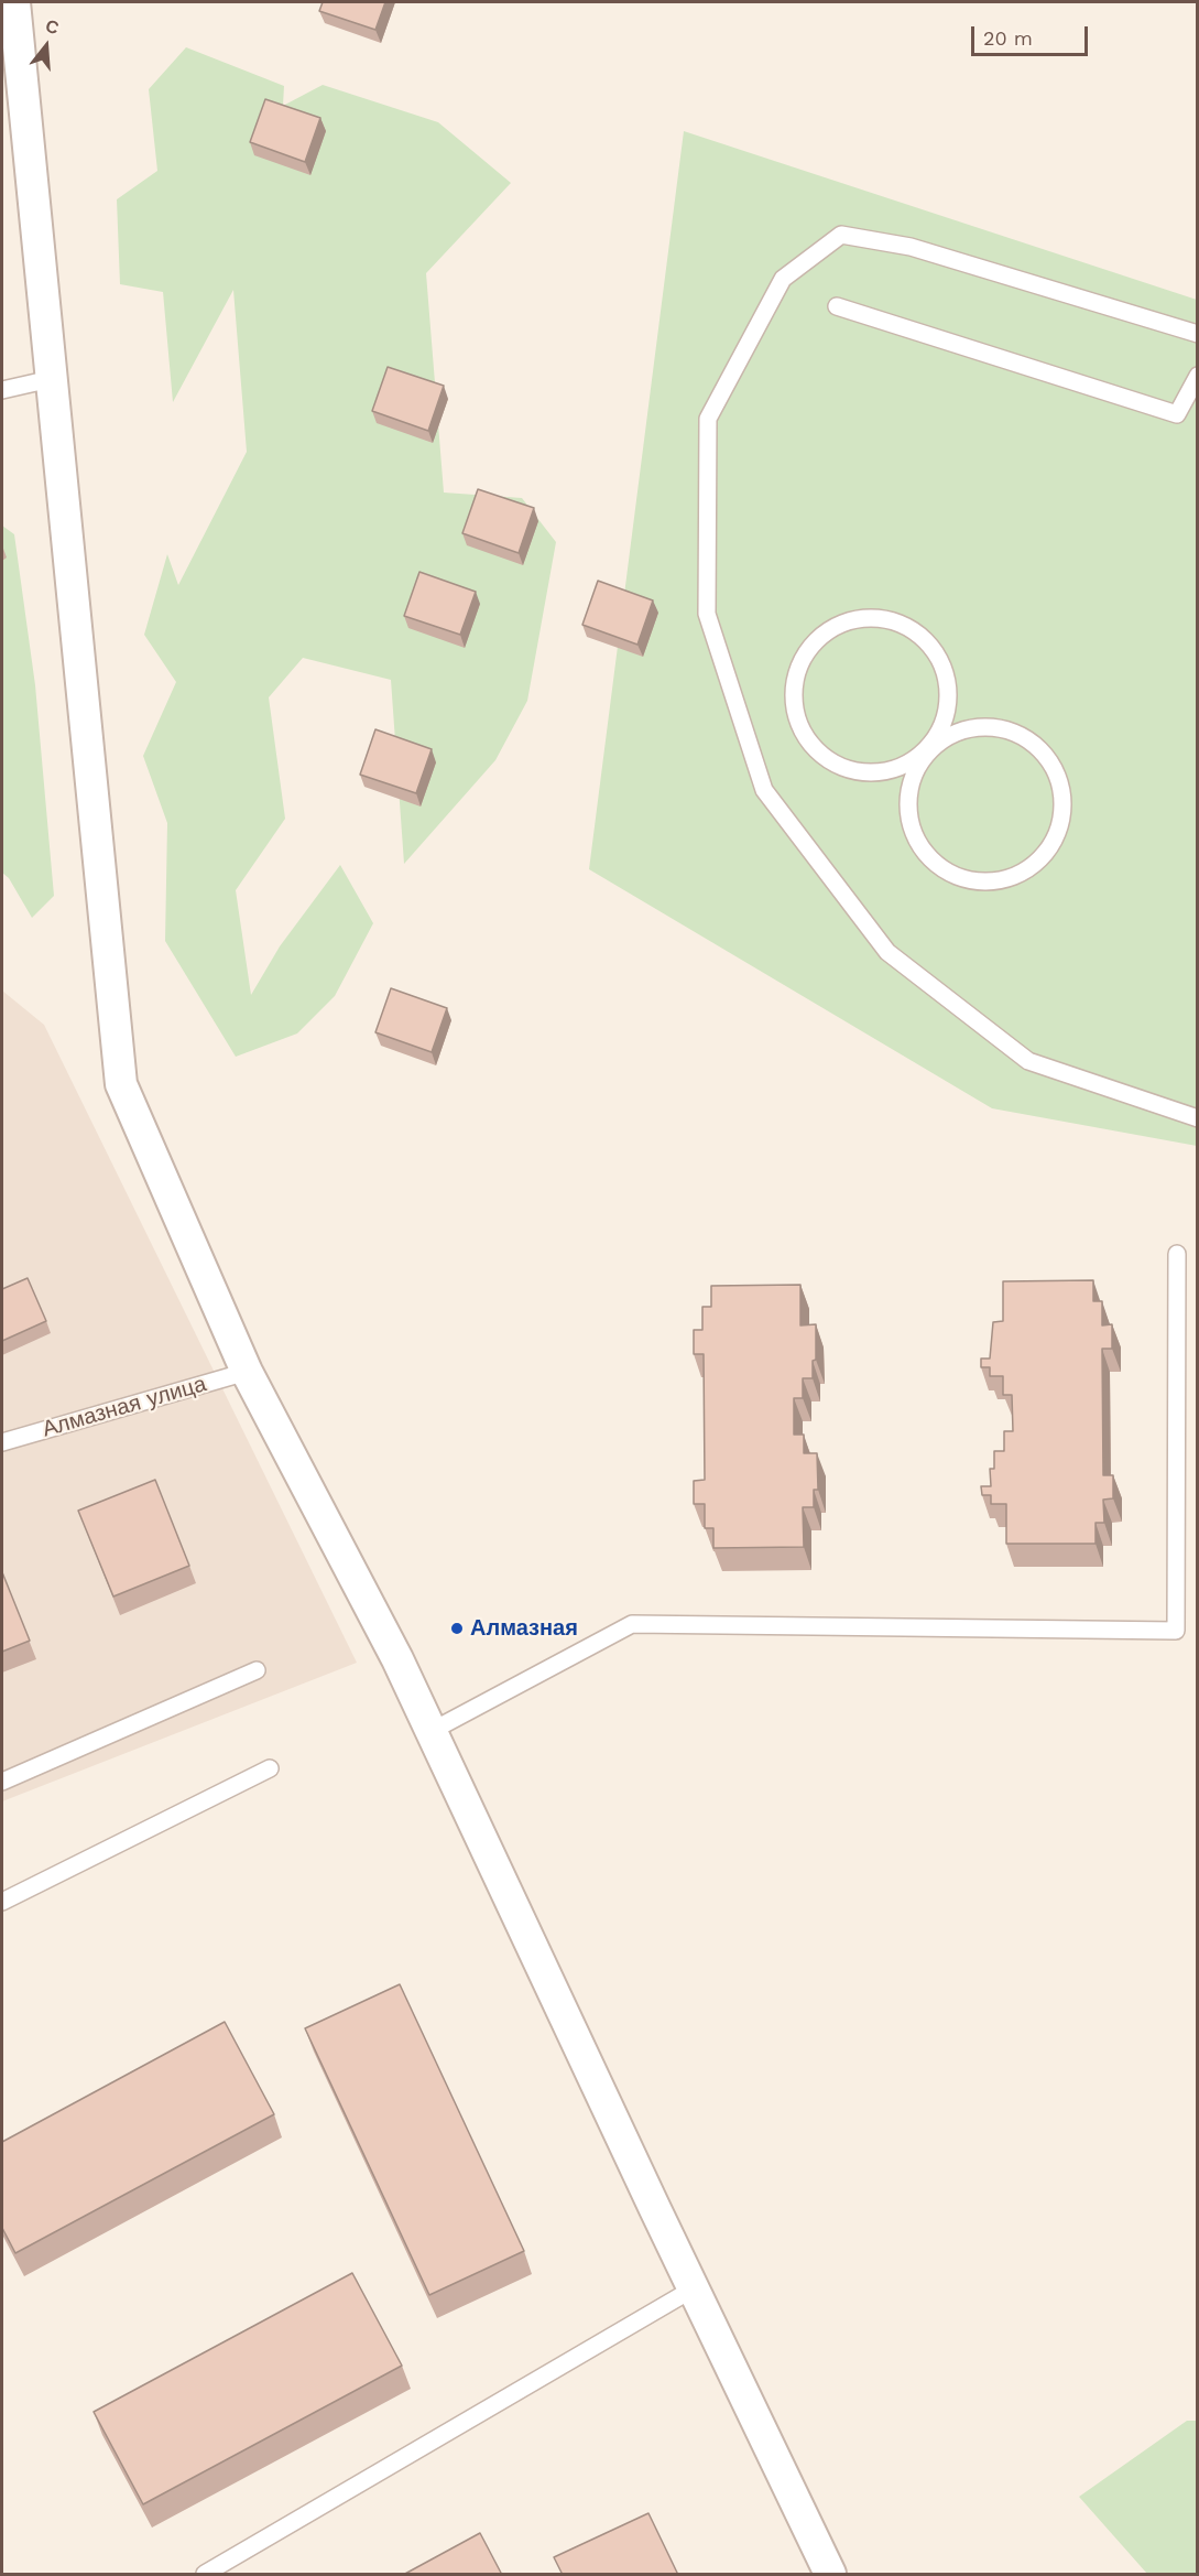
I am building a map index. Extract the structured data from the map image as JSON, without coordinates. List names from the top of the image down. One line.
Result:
{"streets":{"lane":["Алмазная улица"]},"places":["Алмазная"],"scale_bar":"20 m","north":"top"}
